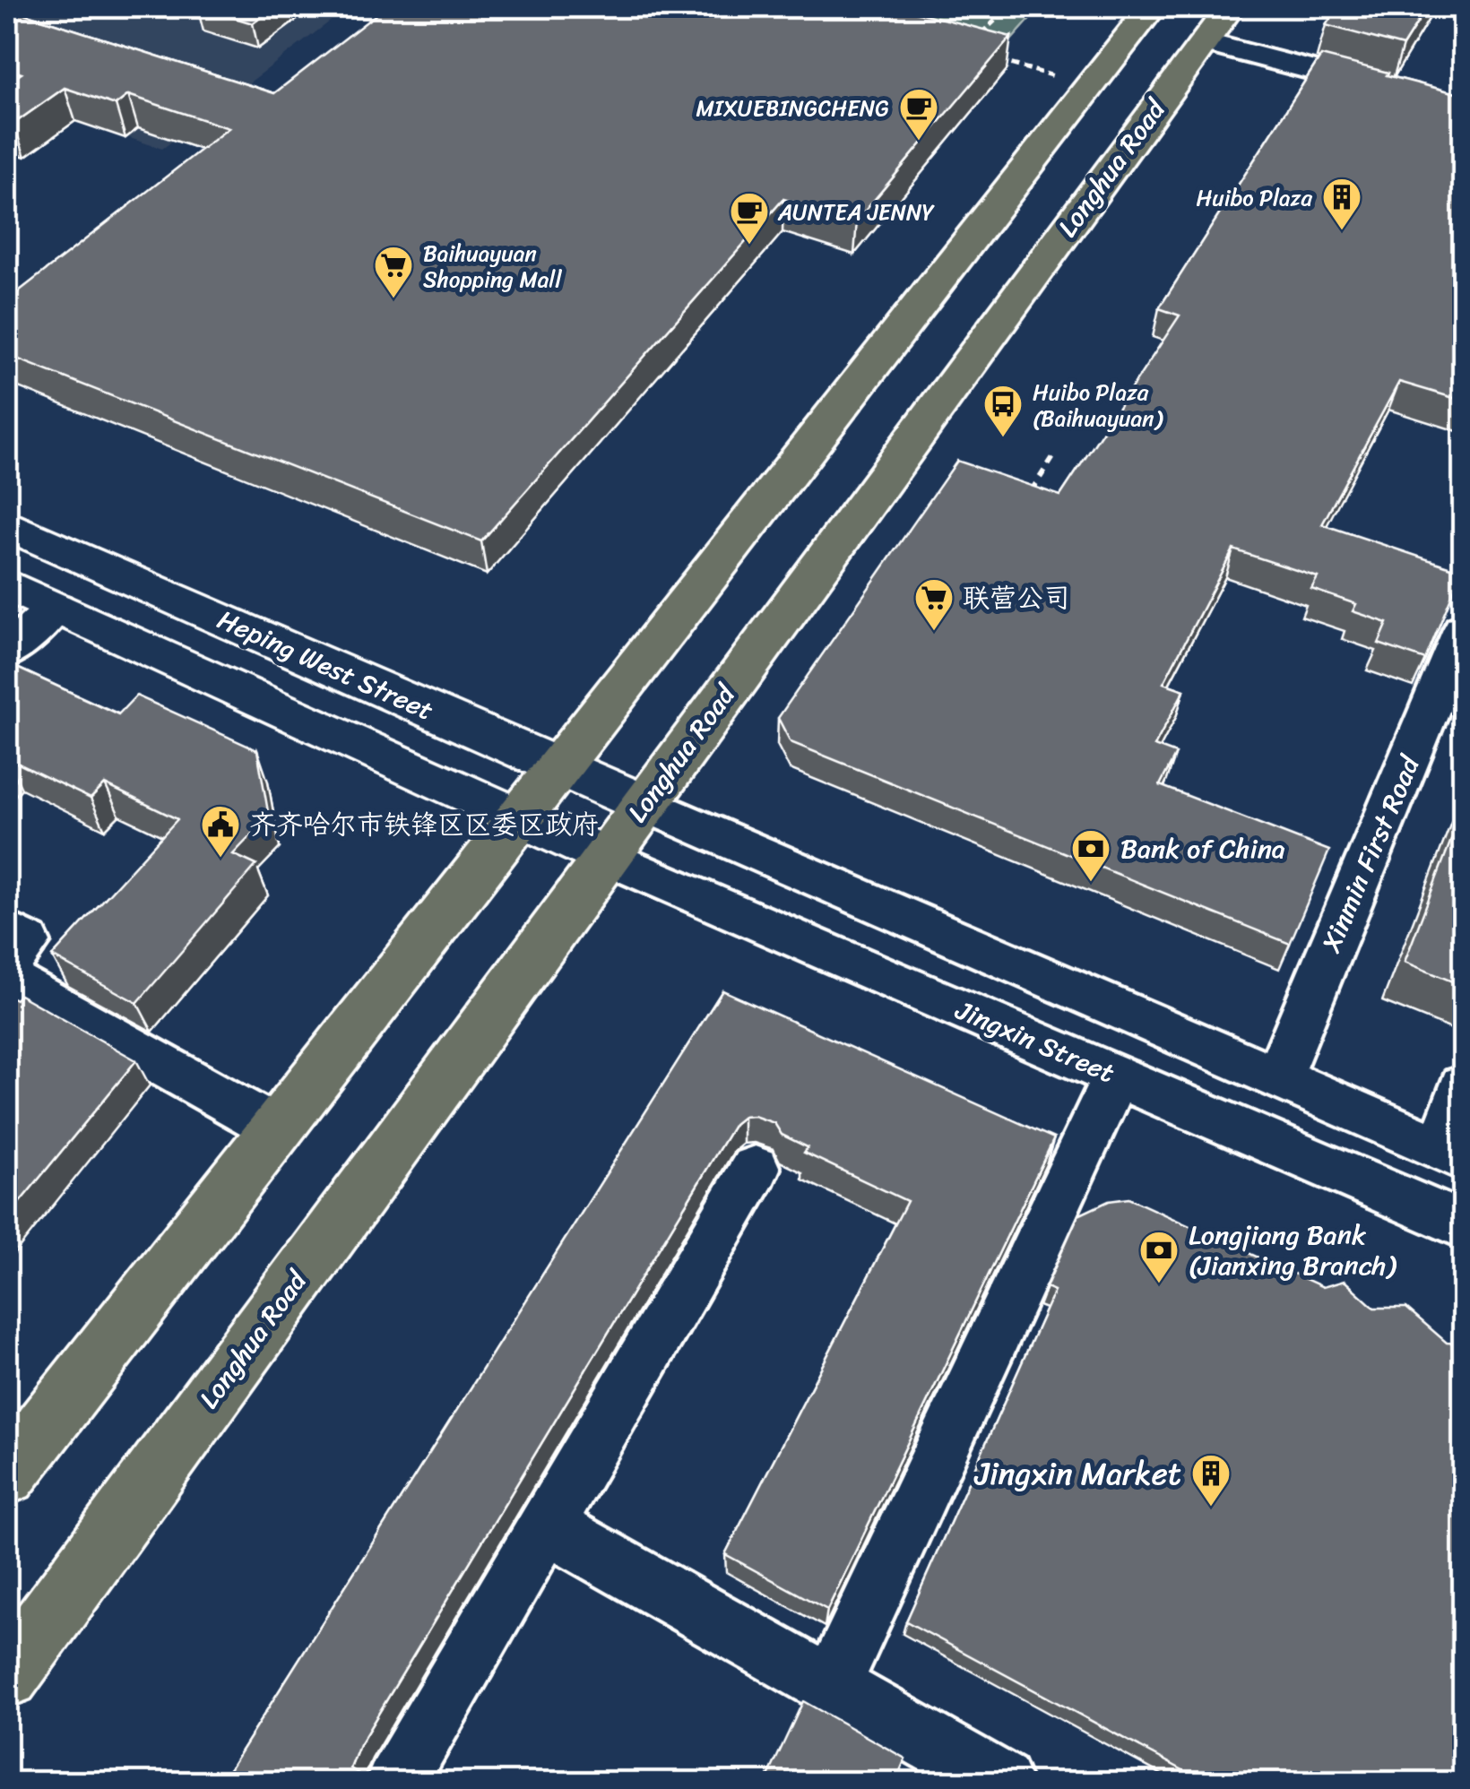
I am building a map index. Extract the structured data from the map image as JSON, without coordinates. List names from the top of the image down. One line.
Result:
{"streets":{"main road":["Longhua Road","Heping West Street"],"street":["Xinmin First Road","Jingxin Street"]},"crossings":[["Longhua Road","Heping West Street"],["Longhua Road","Jingxin Street"]],"places":{"cafe":["MIXUEBINGCHENG","AUNTEA JENNY"],"building":["Huibo Plaza","Jingxin Market"],"supermarket":["Baihuayuan Shopping Mall","联营公司"],"bus stop":["Huibo Plaza (Baihuayuan)"],"public building":["齐齐哈尔市铁锋区区委区政府"],"bank":["Bank of China","Longjiang Bank (Jianxing Branch)"]}}
